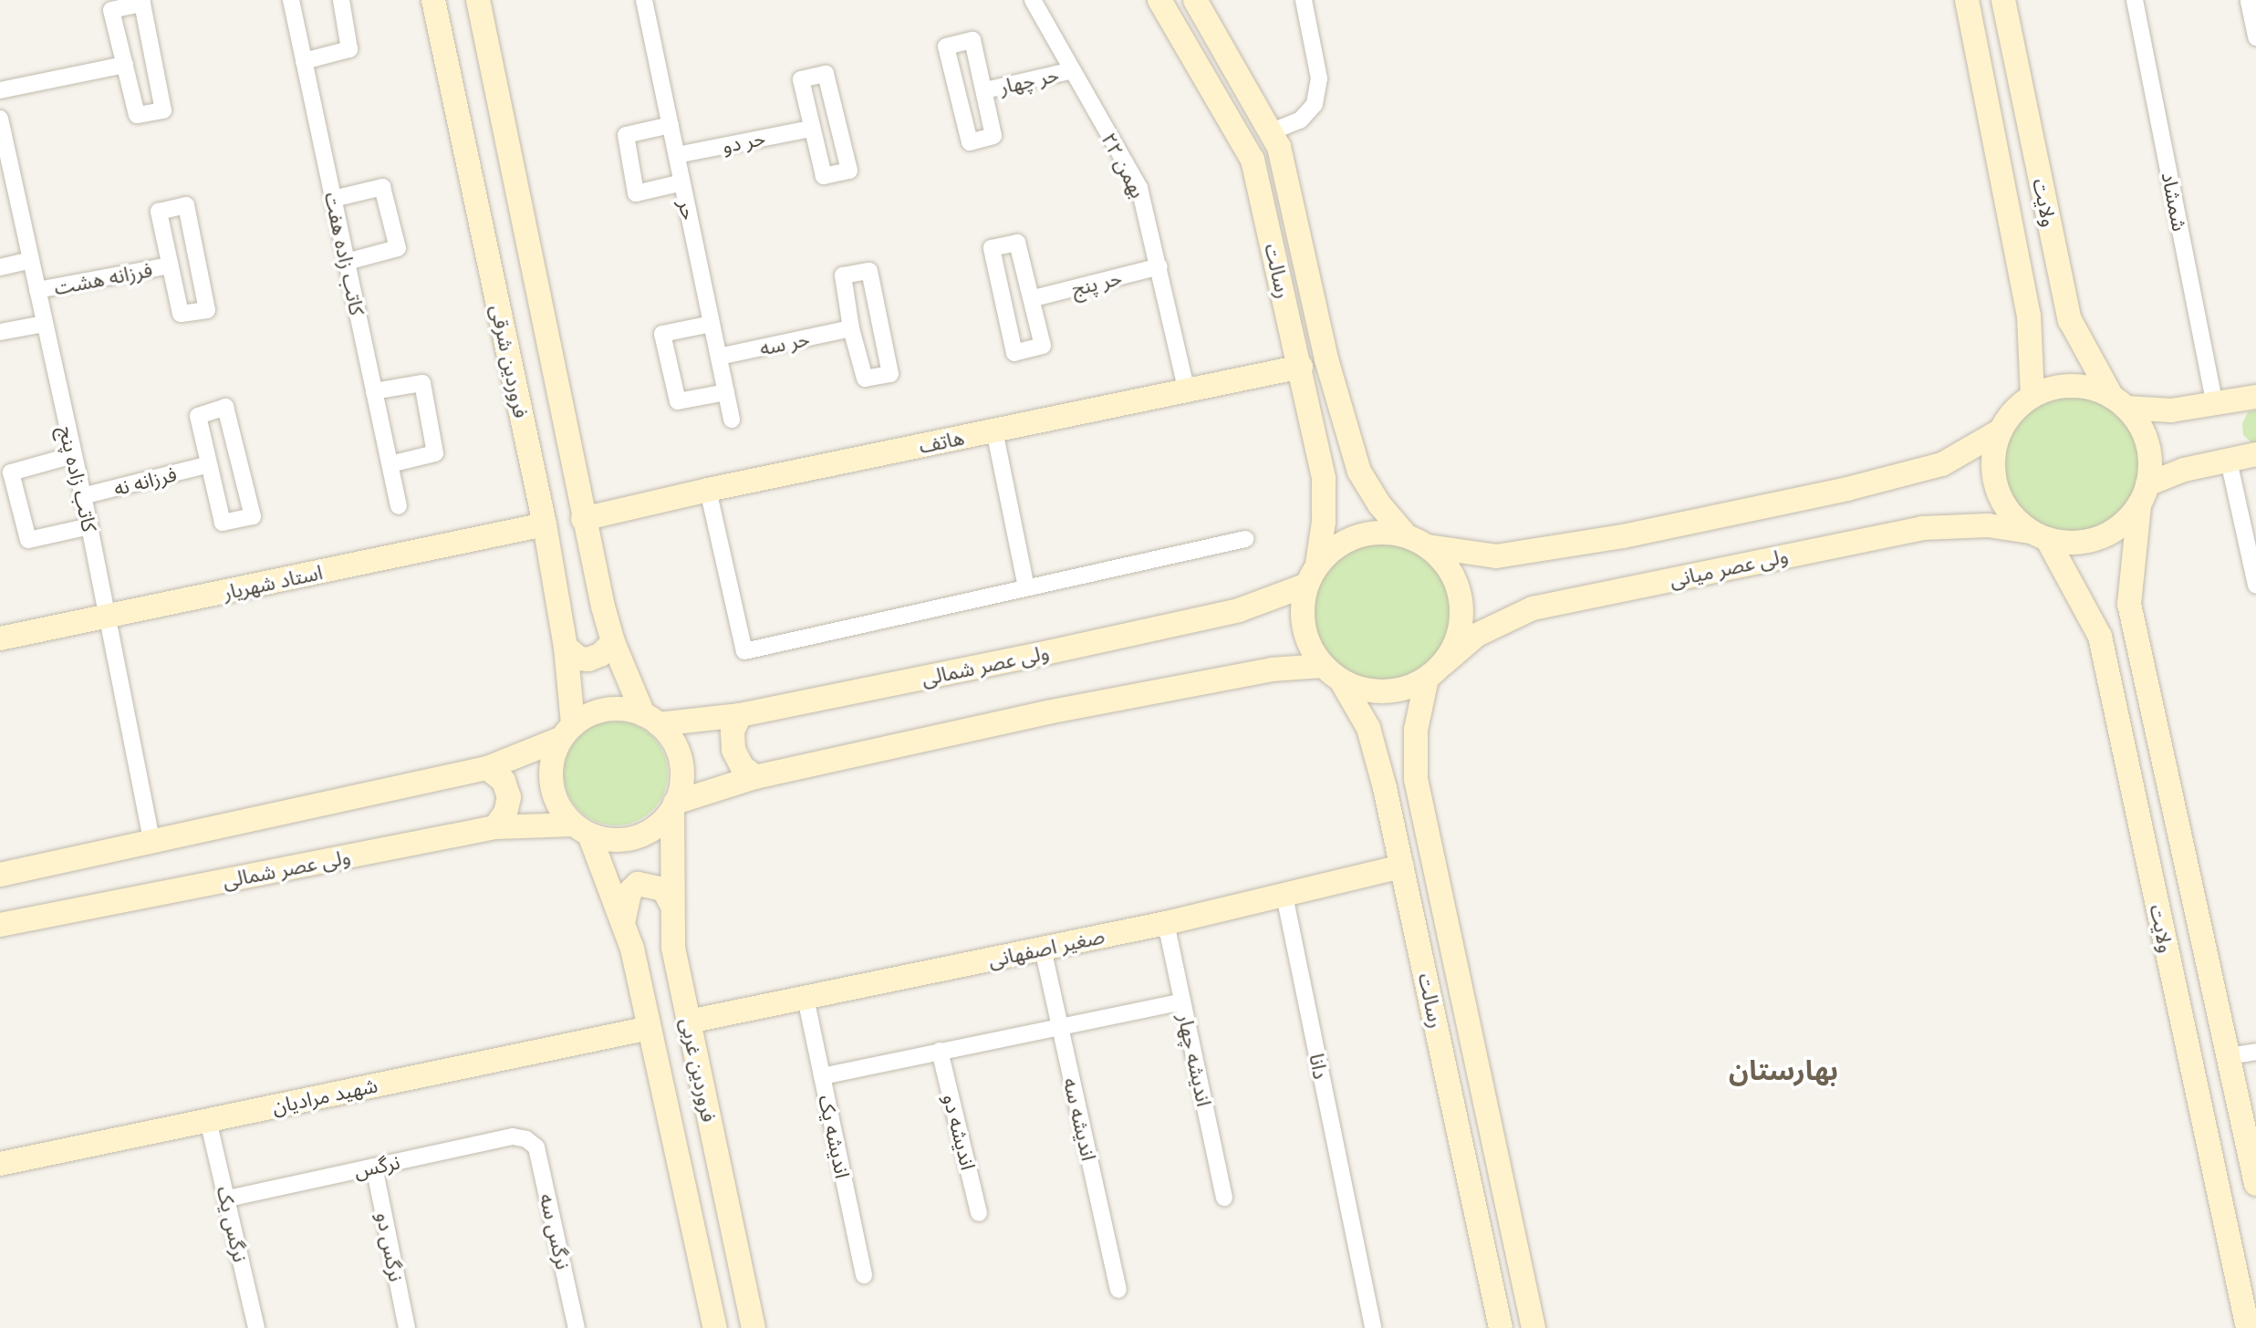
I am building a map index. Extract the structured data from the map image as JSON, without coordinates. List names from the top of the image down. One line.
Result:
{"streets":{"main road":["ولایت","رسالت","فروردین شرقی","هاتف","ولی عصر میانی","استاد شهریار","ولی عصر شمالی","صغیر اصفهانی","فروردین غربی","شهید مرادیان"],"street":["حر چهار","حر دو","۲۲ بهمن","شمشاد","حر","کاتب زاده هفت","فرزانه هشت","حر پنج","حر سه","کاتب زاده پنج","فرزانه نه","اندیشه چهار","دانا","اندیشه سه","اندیشه دو","اندیشه یک","نرگس","نرگس یک","نرگس سه","نرگس دو"]},"crossings":[["حر چهار","۲۲ بهمن"],["حر دو","حر"],["۲۲ بهمن","حر پنج"],["۲۲ بهمن","هاتف"],["ولایت","ولی عصر میانی"],["حر","حر سه"],["رسالت","هاتف"],["رسالت","ولی عصر میانی"],["رسالت","ولی عصر شمالی"],["رسالت","صغیر اصفهانی"],["فرزانه هشت","کاتب زاده پنج"],["فروردین شرقی","هاتف"],["فروردین شرقی","استاد شهریار"],["فروردین شرقی","ولی عصر شمالی"],["فروردین شرقی","فروردین غربی"],["کاتب زاده پنج","فرزانه نه"],["کاتب زاده پنج","استاد شهریار"],["ولی عصر میانی","ولی عصر شمالی"],["ولی عصر شمالی","فروردین غربی"],["صغیر اصفهانی","اندیشه چهار"],["صغیر اصفهانی","دانا"],["صغیر اصفهانی","فروردین غربی"],["صغیر اصفهانی","اندیشه سه"],["صغیر اصفهانی","اندیشه یک"],["فروردین غربی","شهید مرادیان"],["شهید مرادیان","نرگس یک"],["نرگس","نرگس یک"],["نرگس","نرگس سه"],["نرگس","نرگس دو"]],"districts":["بهارستان"]}
